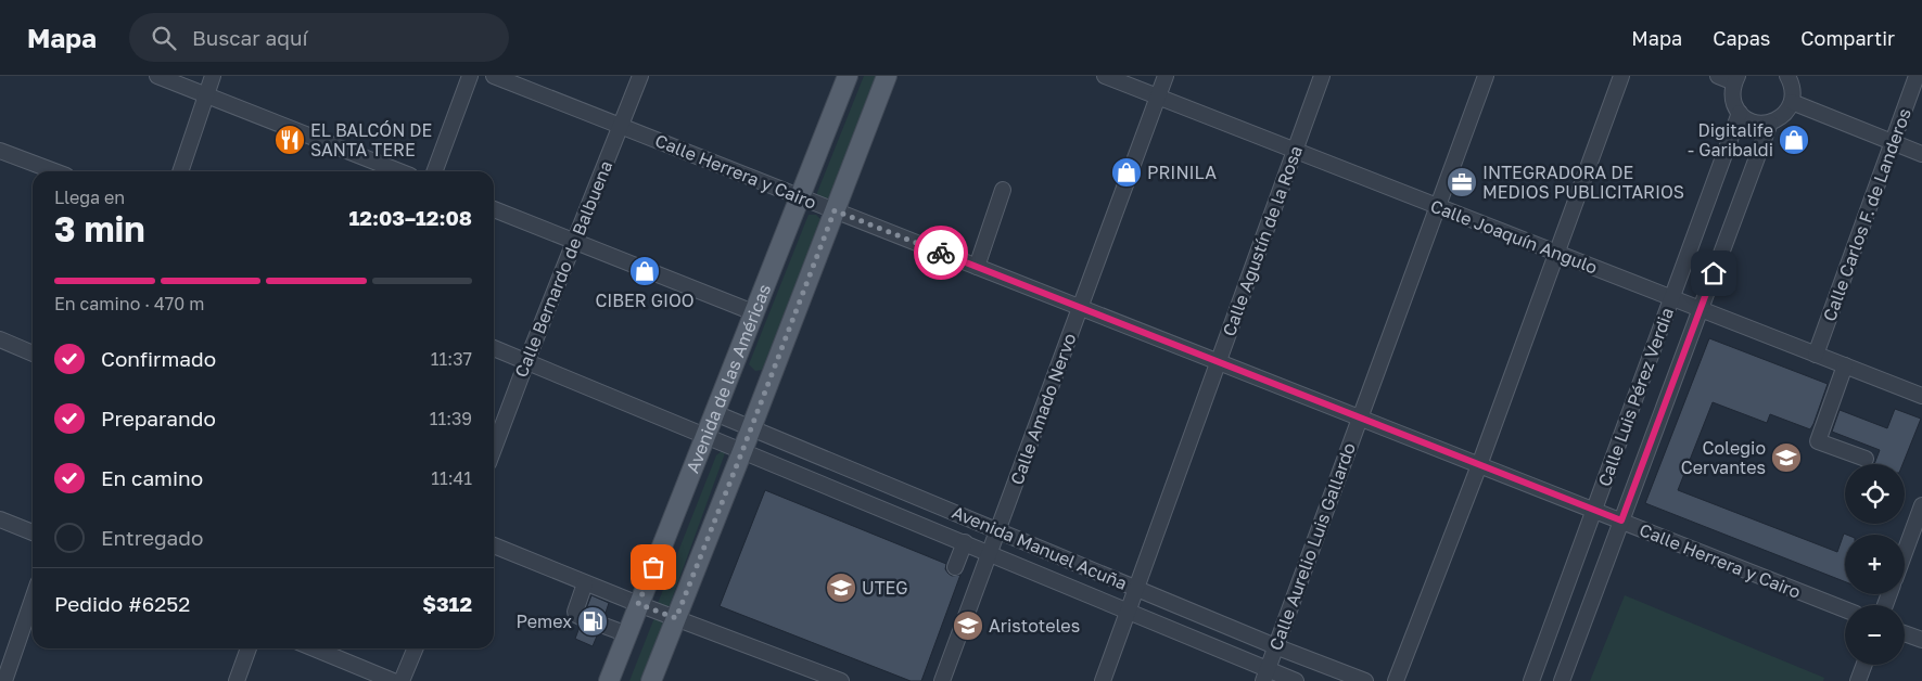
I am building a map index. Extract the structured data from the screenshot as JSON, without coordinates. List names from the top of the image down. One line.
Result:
{"streets":{"main road":["Avenida de las Américas"],"street":["Calle Herrera y Cairo","Calle Carlos F. de Landeros","Calle Joaquín Angulo","Calle Agustín de la Rosa","Calle Bernardo de Balbuena","Calle Luis Pérez Verdia","Calle Amado Nervo","Calle Aurelio Luis Gallardo","Avenida Manuel Acuña"]},"crossings":[["Calle Herrera y Cairo","Calle Agustín de la Rosa"],["Calle Herrera y Cairo","Calle Bernardo de Balbuena"],["Calle Herrera y Cairo","Avenida de las Américas"],["Calle Herrera y Cairo","Calle Luis Pérez Verdia"],["Calle Herrera y Cairo","Calle Amado Nervo"],["Calle Herrera y Cairo","Calle Aurelio Luis Gallardo"],["Calle Carlos F. de Landeros","Calle Joaquín Angulo"],["Calle Joaquín Angulo","Calle Agustín de la Rosa"],["Calle Joaquín Angulo","Calle Luis Pérez Verdia"],["Calle Joaquín Angulo","Calle Amado Nervo"],["Calle Joaquín Angulo","Calle Aurelio Luis Gallardo"],["Calle Agustín de la Rosa","Avenida Manuel Acuña"],["Calle Bernardo de Balbuena","Avenida Manuel Acuña"],["Avenida de las Américas","Avenida Manuel Acuña"],["Calle Amado Nervo","Avenida Manuel Acuña"],["Calle Aurelio Luis Gallardo","Avenida Manuel Acuña"]],"places":{"restaurant":["EL BALCÓN DE SANTA TERE"],"shop":["Digitalife - Garibaldi","PRINILA","CIBER GIOO"],"office":["INTEGRADORA DE MEDIOS PUBLICITARIOS"],"school or university":["Colegio Cervantes","UTEG","Aristoteles"],"fuel station":["Pemex"]},"page":{"header":"Mapa","search":"Buscar aquí","nav":["Mapa","Capas","Compartir"],"heading":["3 min","Llega en","12:03–12:08"],"panel":["Pedido #6252","$312"],"bar":"En camino · 470 m","list":[["Confirmado","11:37"],["Preparando","11:39"],["En camino","11:41"],"Entregado"],"map_buttons":["+","−"]}}
